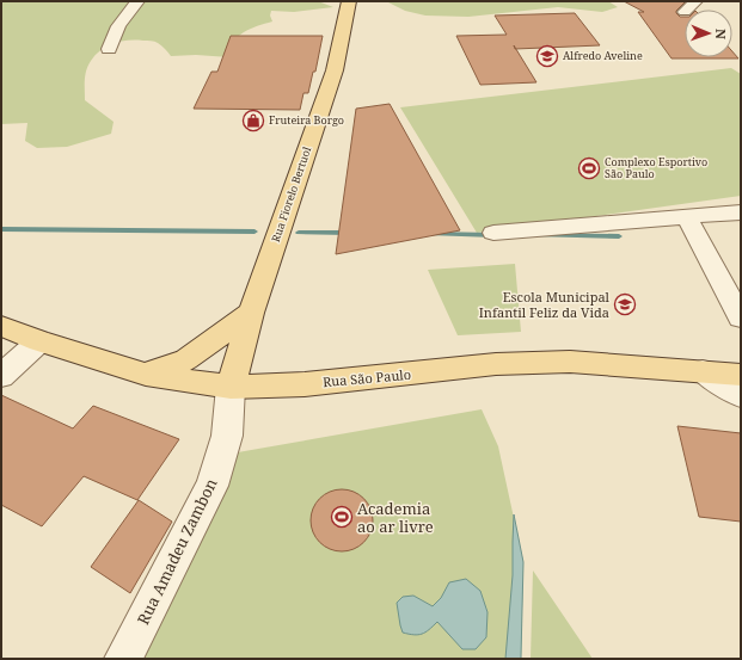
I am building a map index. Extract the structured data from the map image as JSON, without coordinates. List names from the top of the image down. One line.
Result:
{"streets":{"main road":["Rua Fiorelo Bertuol","Rua São Paulo"],"street":["Rua Amadeu Zambon"]},"crossings":[["Rua Fiorelo Bertuol","Rua São Paulo"],["Rua Fiorelo Bertuol","Rua Amadeu Zambon"],["Rua São Paulo","Rua Amadeu Zambon"]],"places":{"school or university":["Alfredo Aveline","Escola Municipal Infantil Feliz da Vida"],"shop":["Fruteira Borgo"],"sports":["Complexo Esportivo São Paulo","Academia ao ar livre"]},"north":"right"}
